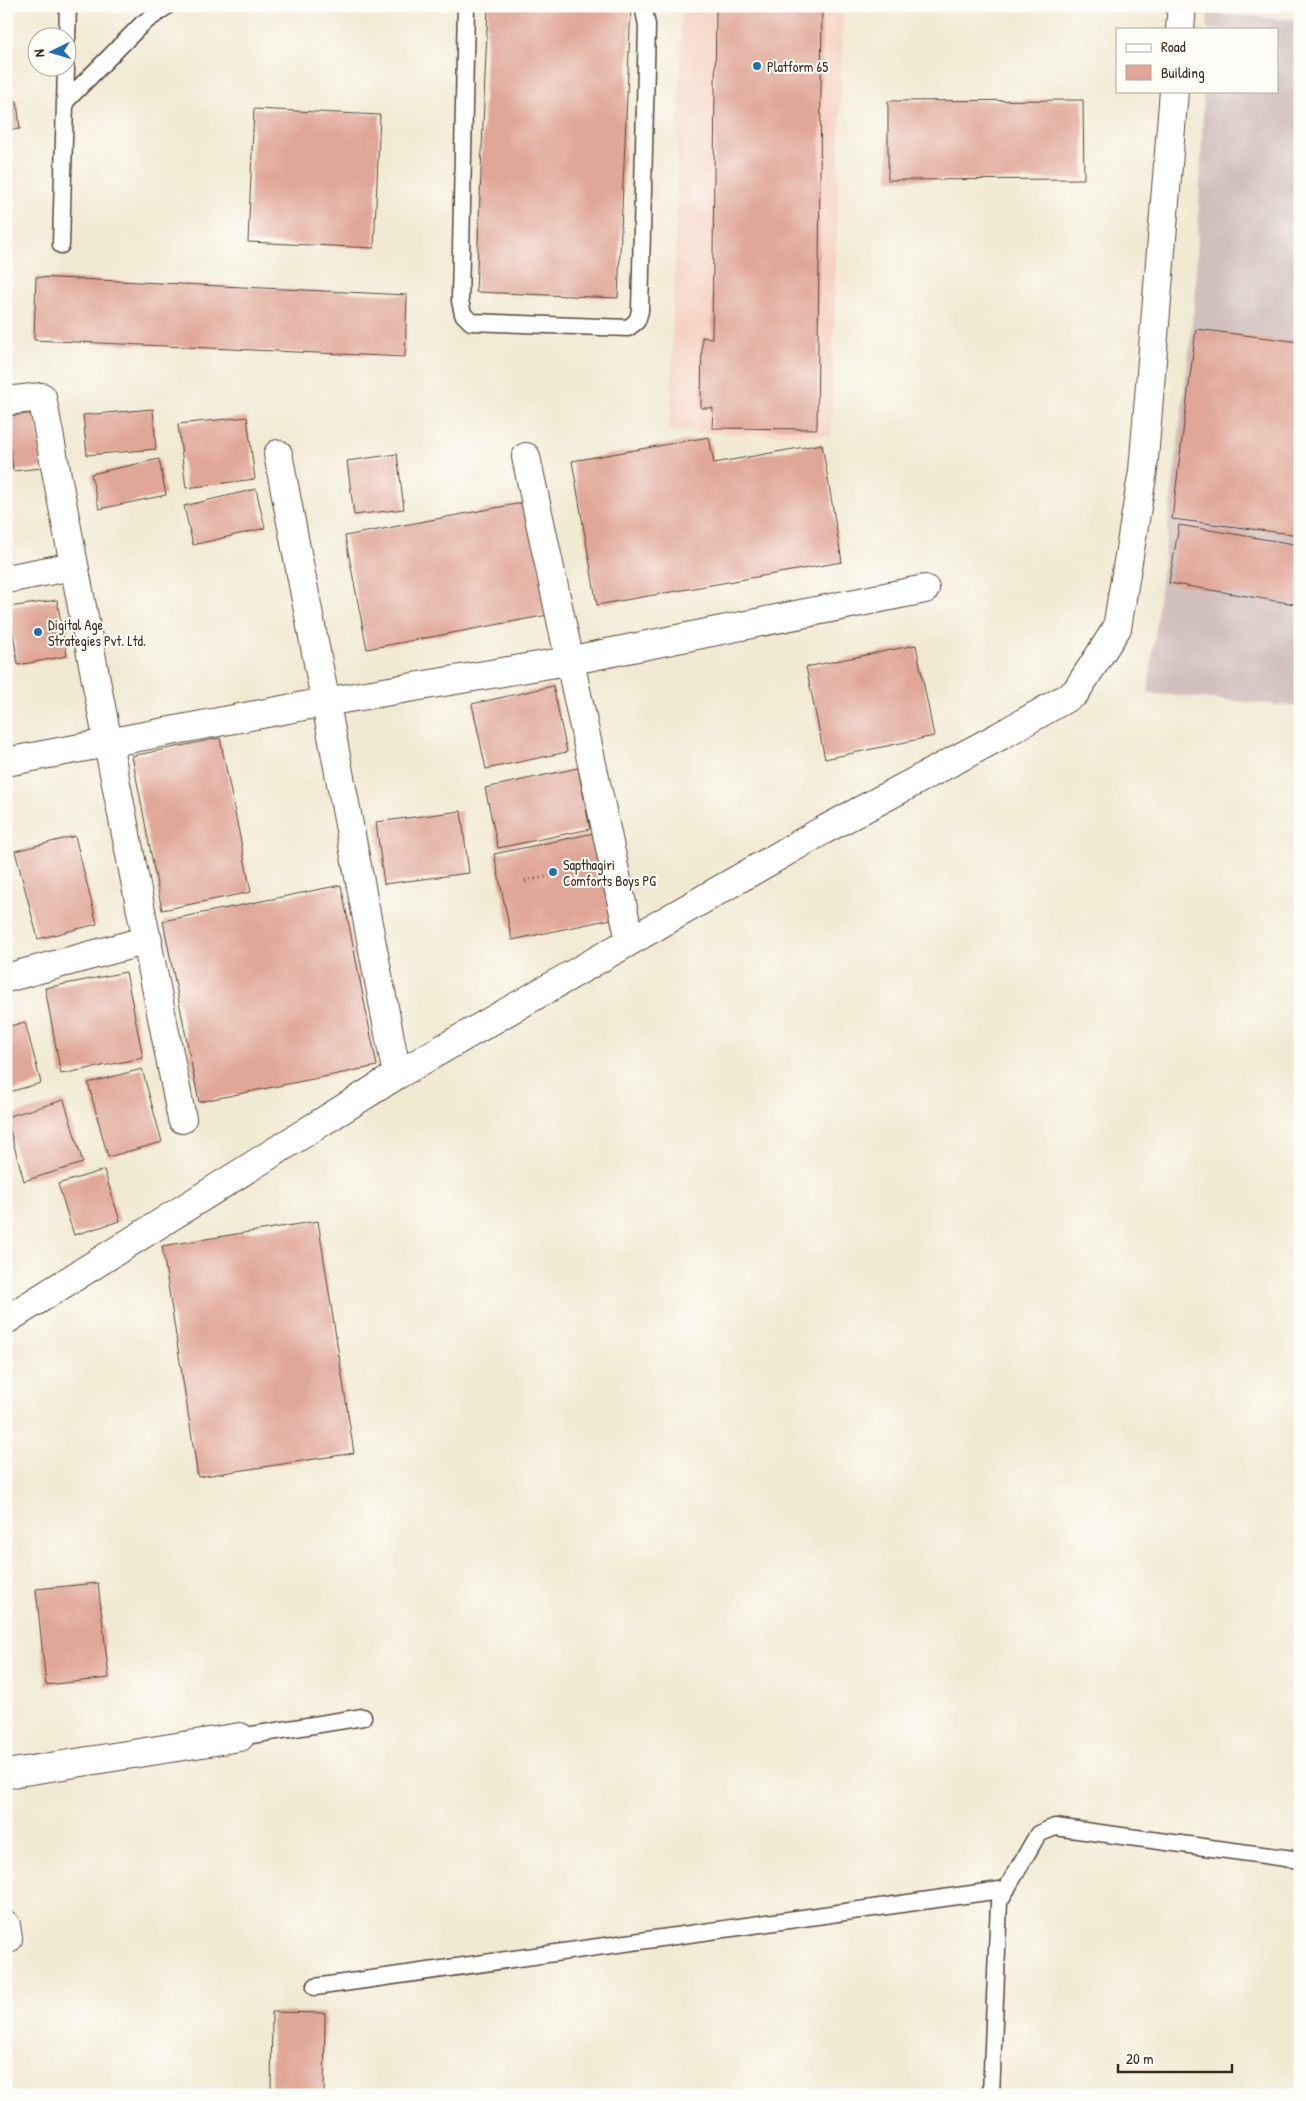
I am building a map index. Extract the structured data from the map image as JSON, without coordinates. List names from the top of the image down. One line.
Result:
{"places":["Platform 65","Digital Age Strategies Pvt. Ltd.","Sapthagiri Comforts Boys PG"],"legend":["Road","Building"],"scale_bar":"20 m","north":"left"}
